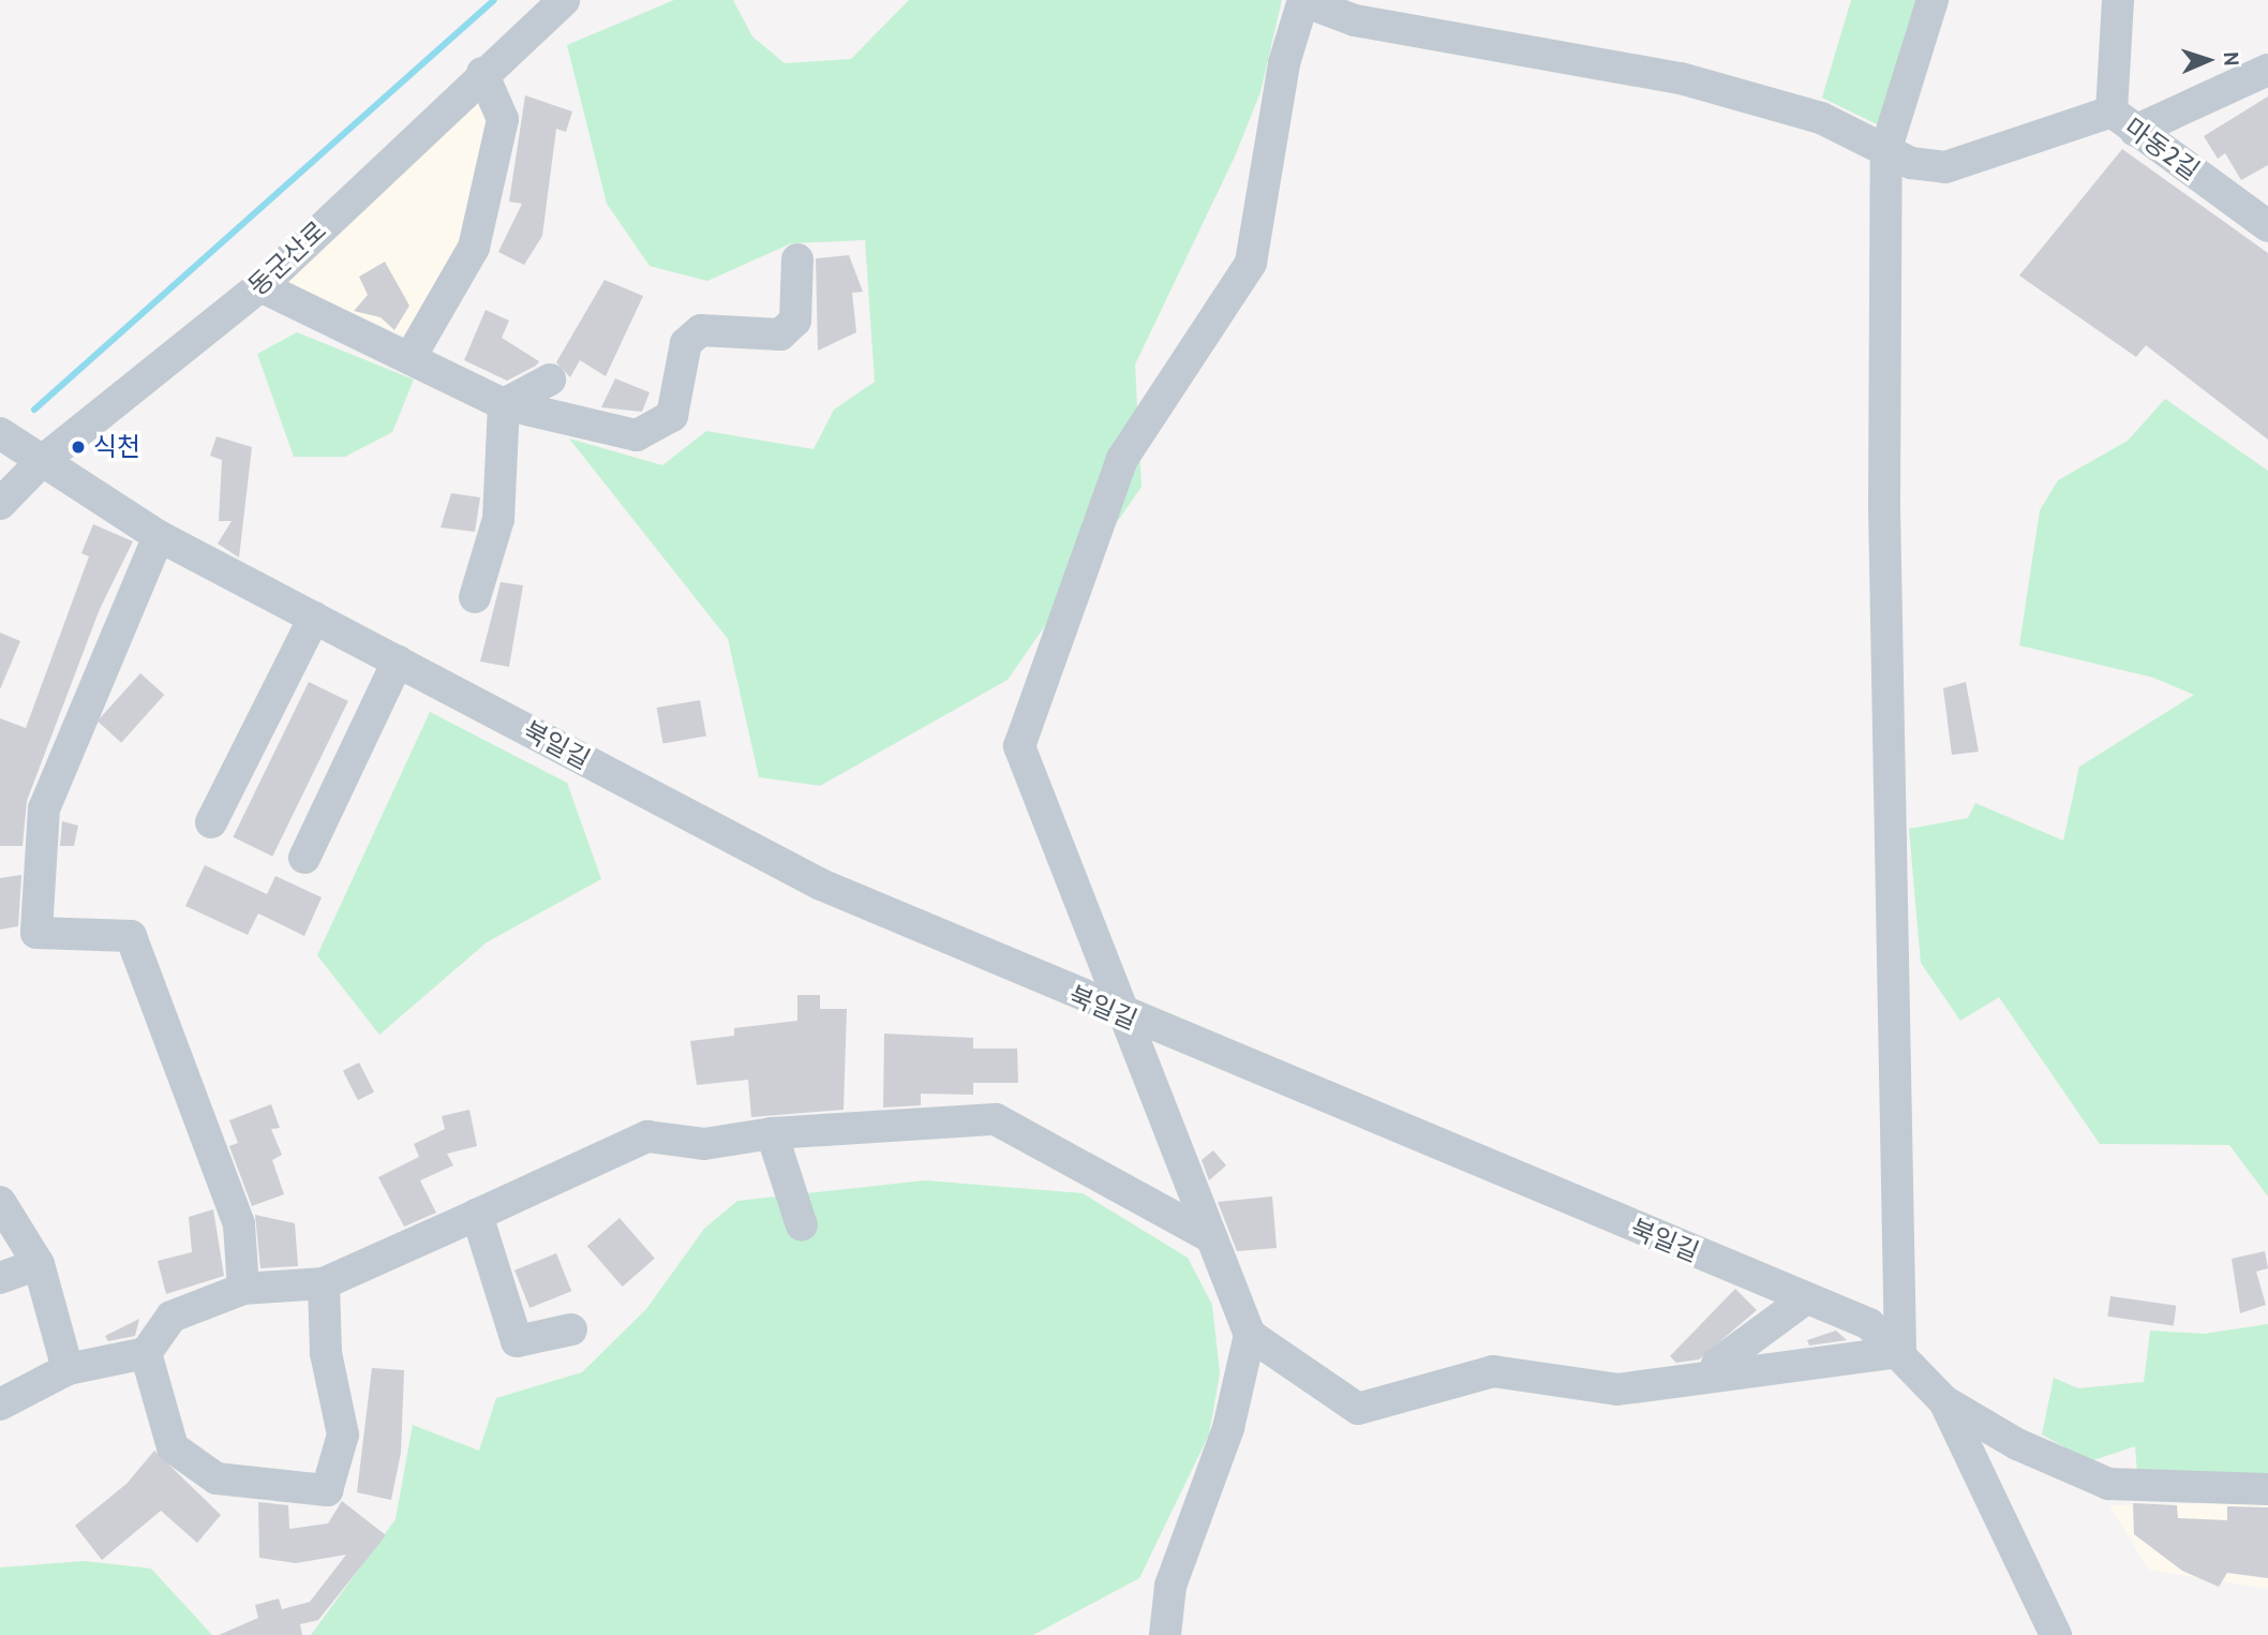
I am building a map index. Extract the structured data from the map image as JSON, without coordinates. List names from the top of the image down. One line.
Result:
{"streets":{"street":["마동2길","동군산로","북일길"]},"crossings":[["동군산로","북일길"]],"places":["식천"],"north":"right"}
